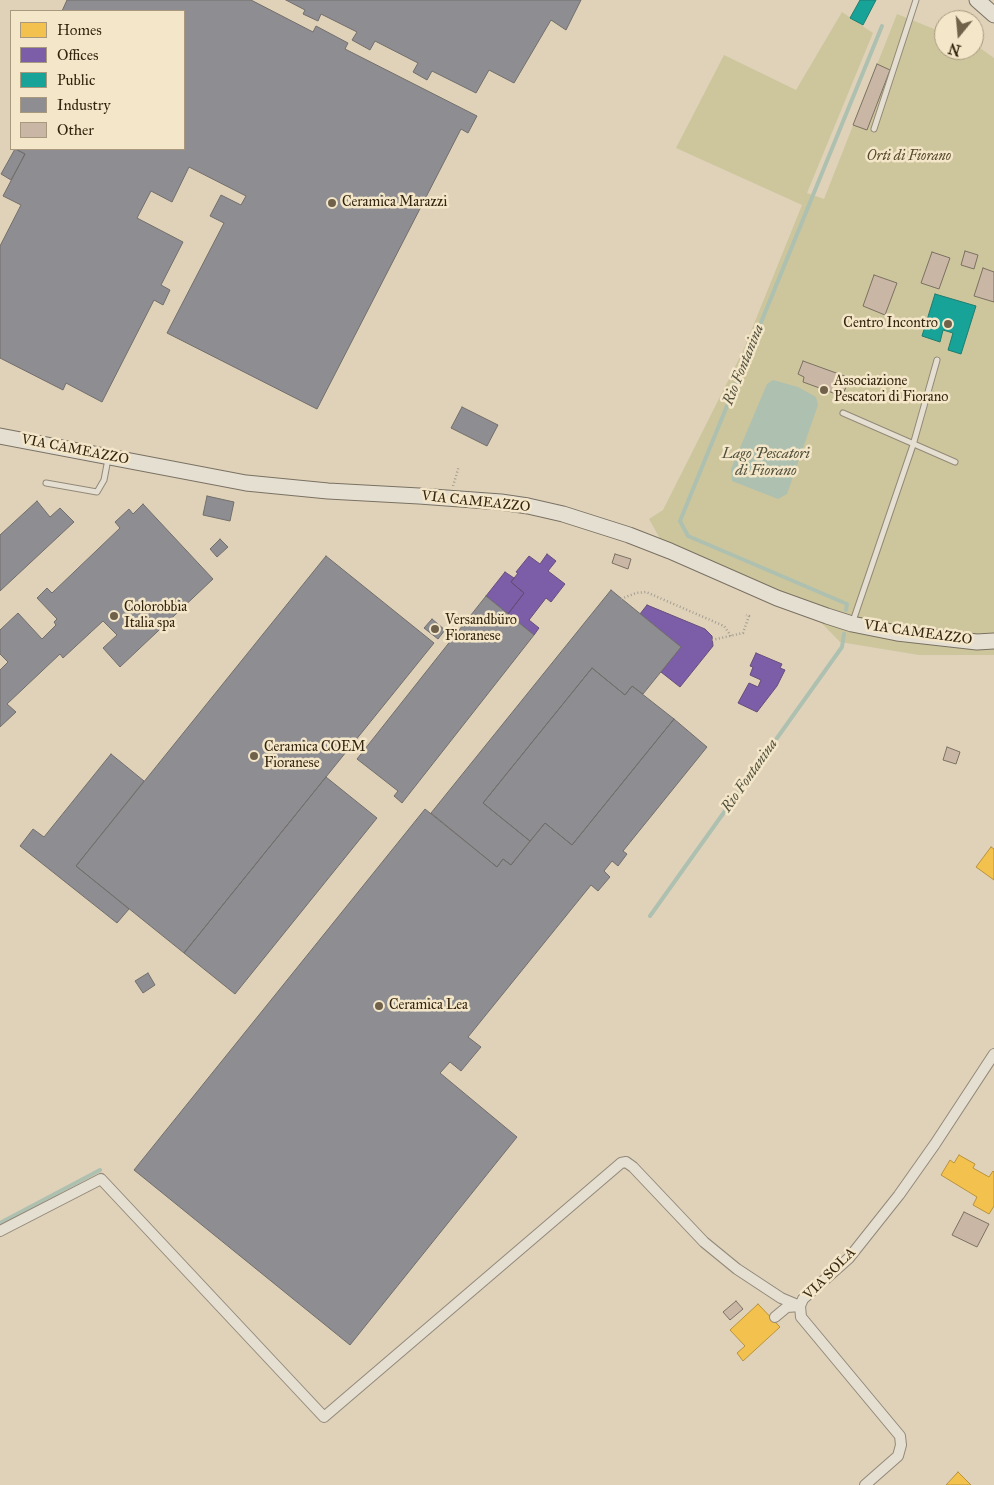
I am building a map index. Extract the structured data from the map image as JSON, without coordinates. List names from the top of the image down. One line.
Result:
{"streets":{"street":["VIA CAMEAZZO","VIA SOLA"]},"water":["Rio Fontanina","Lago Pescatori di Fiorano"],"parks":["Orti di Fiorano"],"places":["Ceramica Marazzi","Centro Incontro","Associazione Pescatori di Fiorano","Colorobbia Italia spa","Versandbüro Fioranese","Ceramica COEM Fioranese","Ceramica Lea"],"legend":["Homes","Offices","Public","Industry","Other"],"north":"bottom"}
